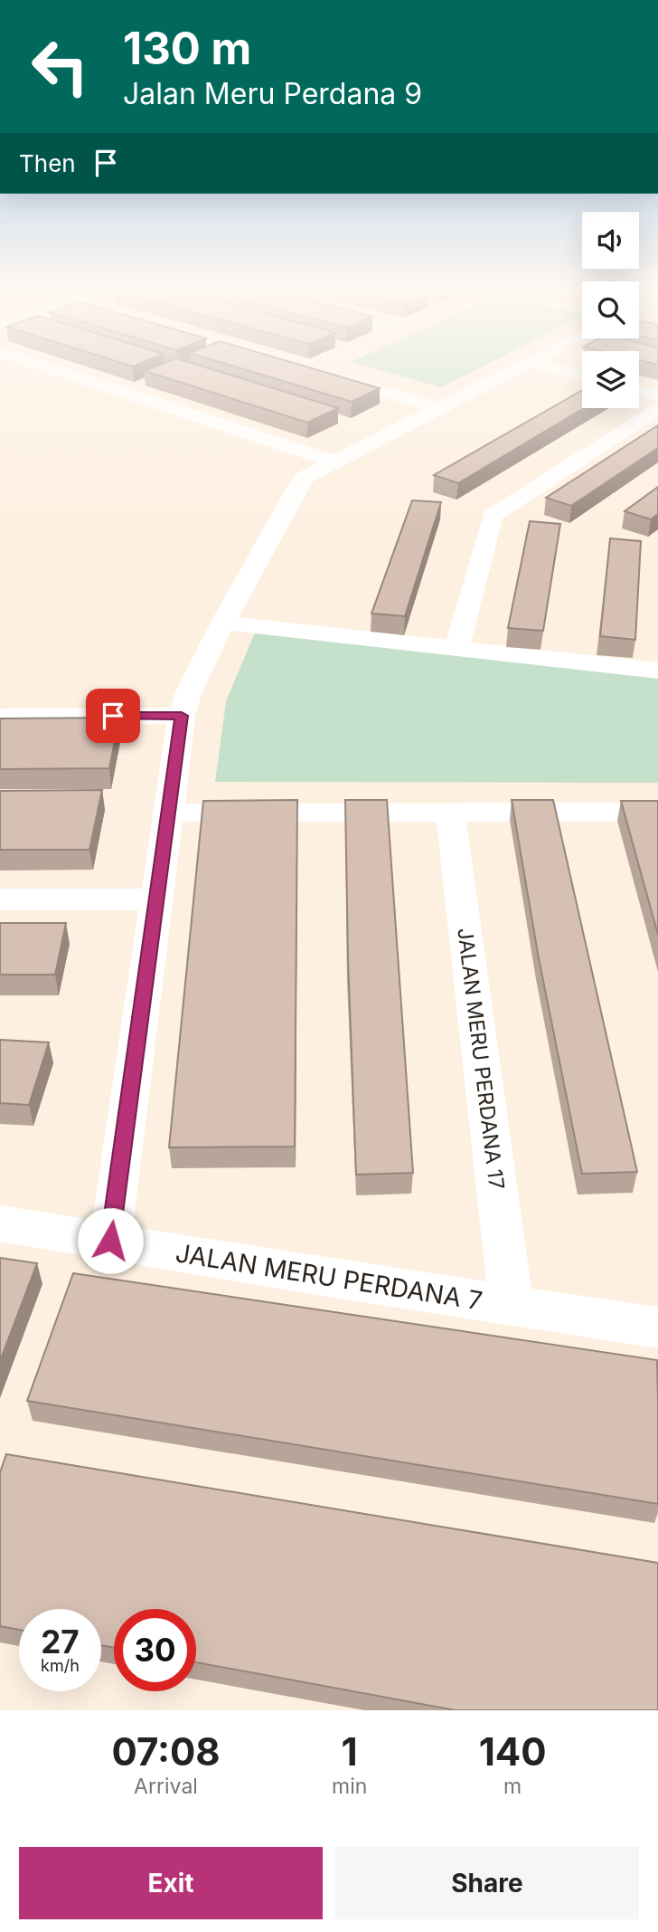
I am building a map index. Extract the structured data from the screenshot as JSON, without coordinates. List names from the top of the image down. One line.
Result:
{"streets":{"street":["JALAN MERU PERDANA 17","JALAN MERU PERDANA 7"]},"crossings":[["JALAN MERU PERDANA 17","JALAN MERU PERDANA 7"]],"page":{"turn":["130 m","Jalan Meru Perdana 9"],"then":"Then","speed":"27 km/h","limit":"30","eta":["07:08","Arrival","1","min","140","m"],"buttons":["Exit","Share"]}}
